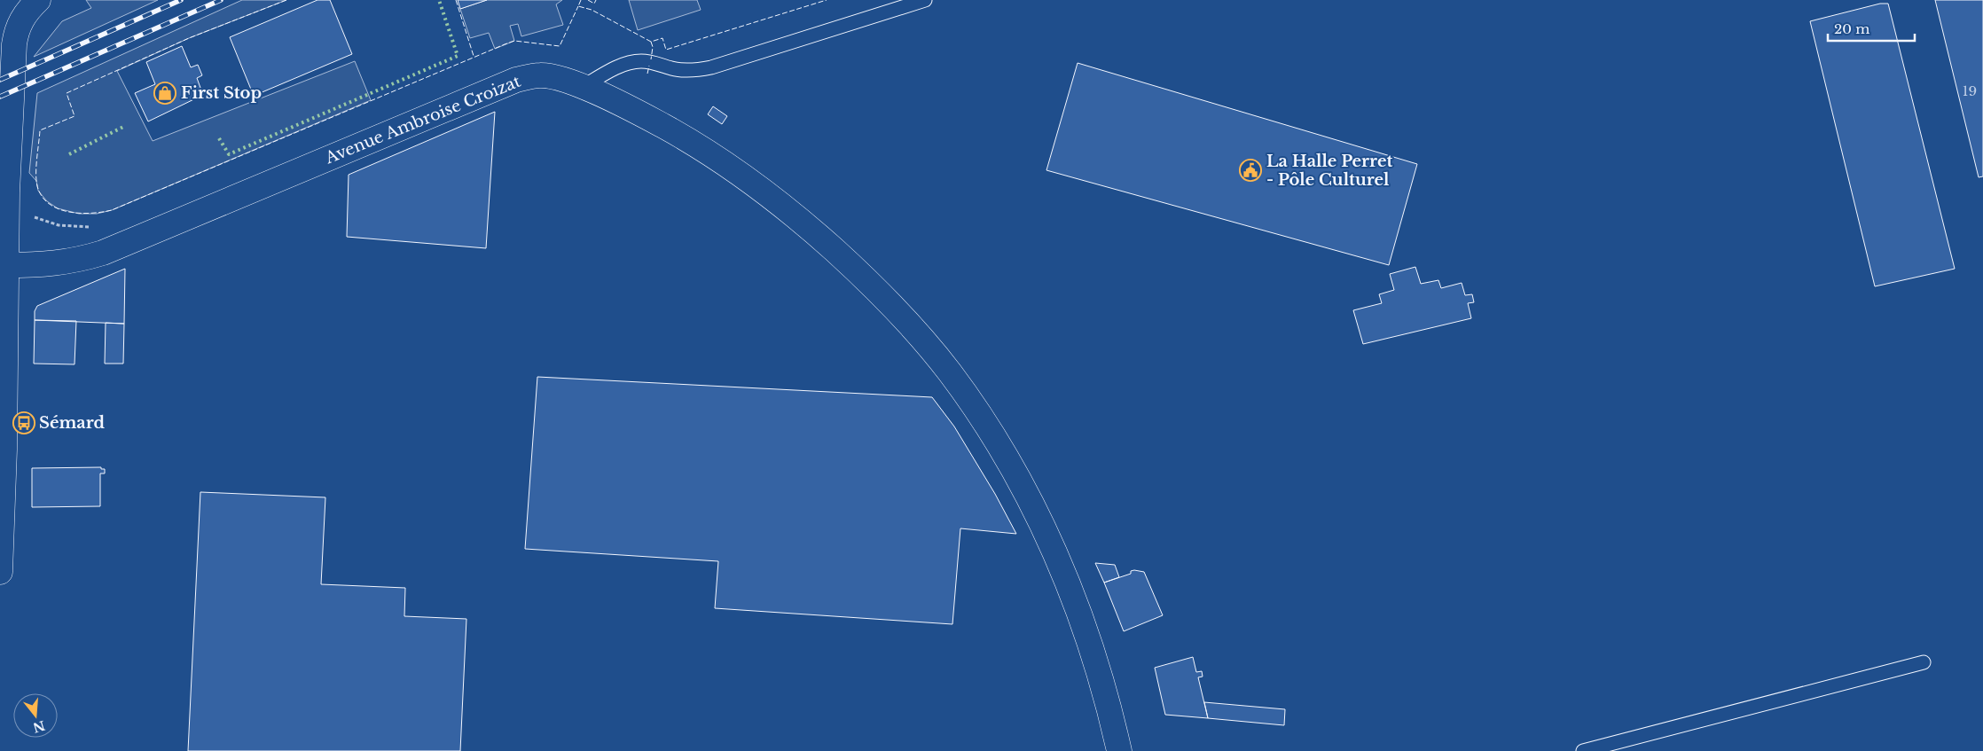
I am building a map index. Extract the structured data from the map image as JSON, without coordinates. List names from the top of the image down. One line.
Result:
{"streets":{"street":["Avenue Ambroise Croizat"]},"places":{"shop":["First Stop"],"public building":["La Halle Perret - Pôle Culturel"],"bus stop":["Sémard"]},"house_numbers":["19"],"scale_bar":"20 m","north":"bottom"}
